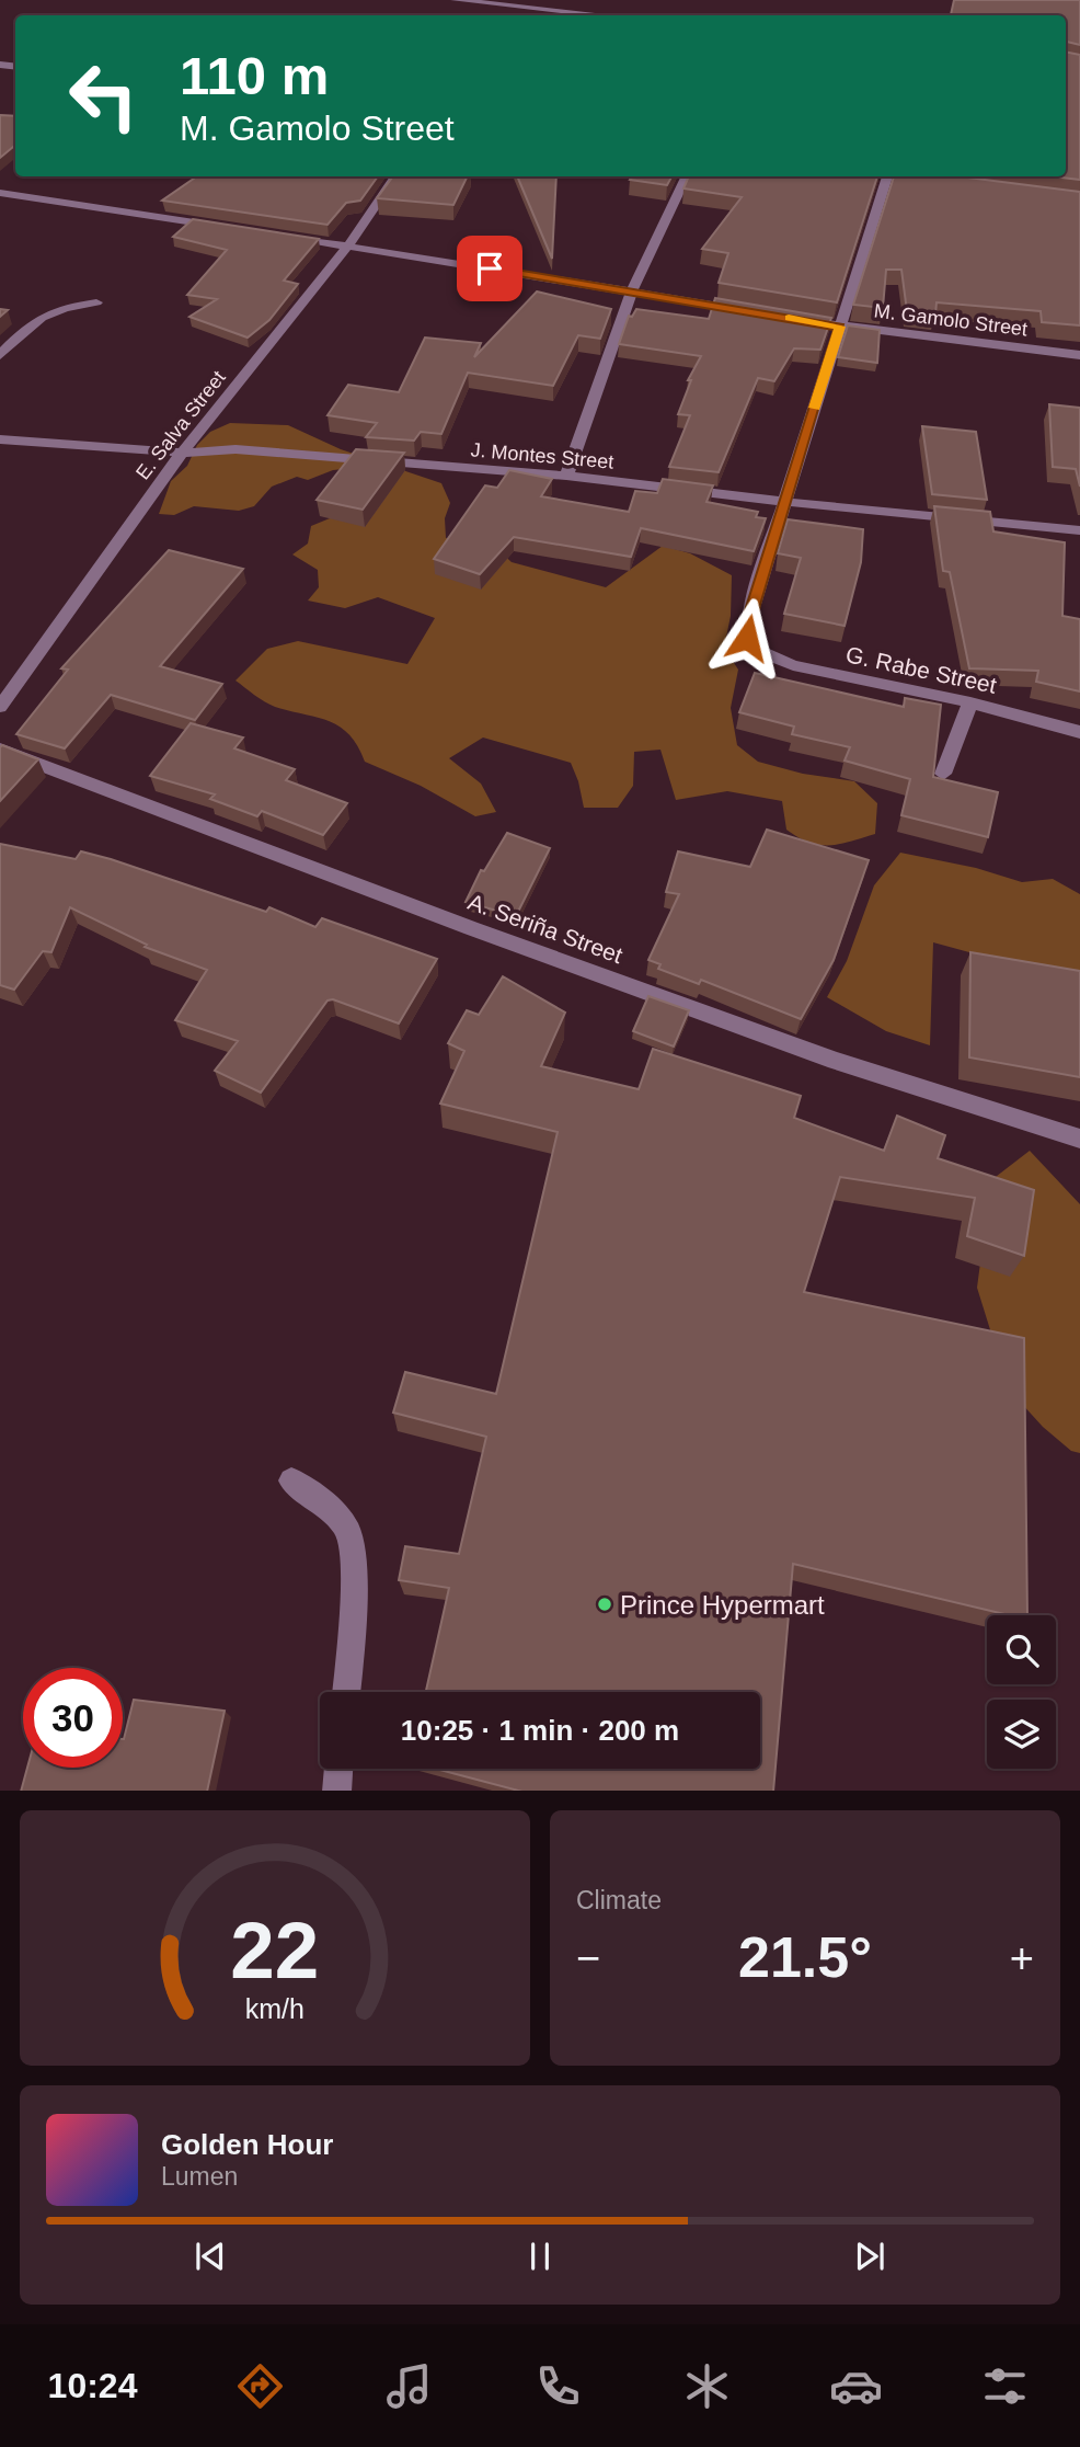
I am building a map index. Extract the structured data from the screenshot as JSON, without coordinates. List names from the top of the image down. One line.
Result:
{"streets":{"street":["M. Gamolo Street","E. Salva Street","J. Montes Street","G. Rabe Street","A. Seriña Street"]},"crossings":[["E. Salva Street","J. Montes Street"],["J. Montes Street","G. Rabe Street"]],"places":["Prince Hypermart"],"page":{"turn":["110 m","M. Gamolo Street"],"limit":"30","trip":"10:25 · 1 min · 200 m","tile":"Climate","heat":["−","21.5°","+"],"song":["Golden Hour","Lumen"],"tabs":"10:24","gauge":["22","km/h"]}}
